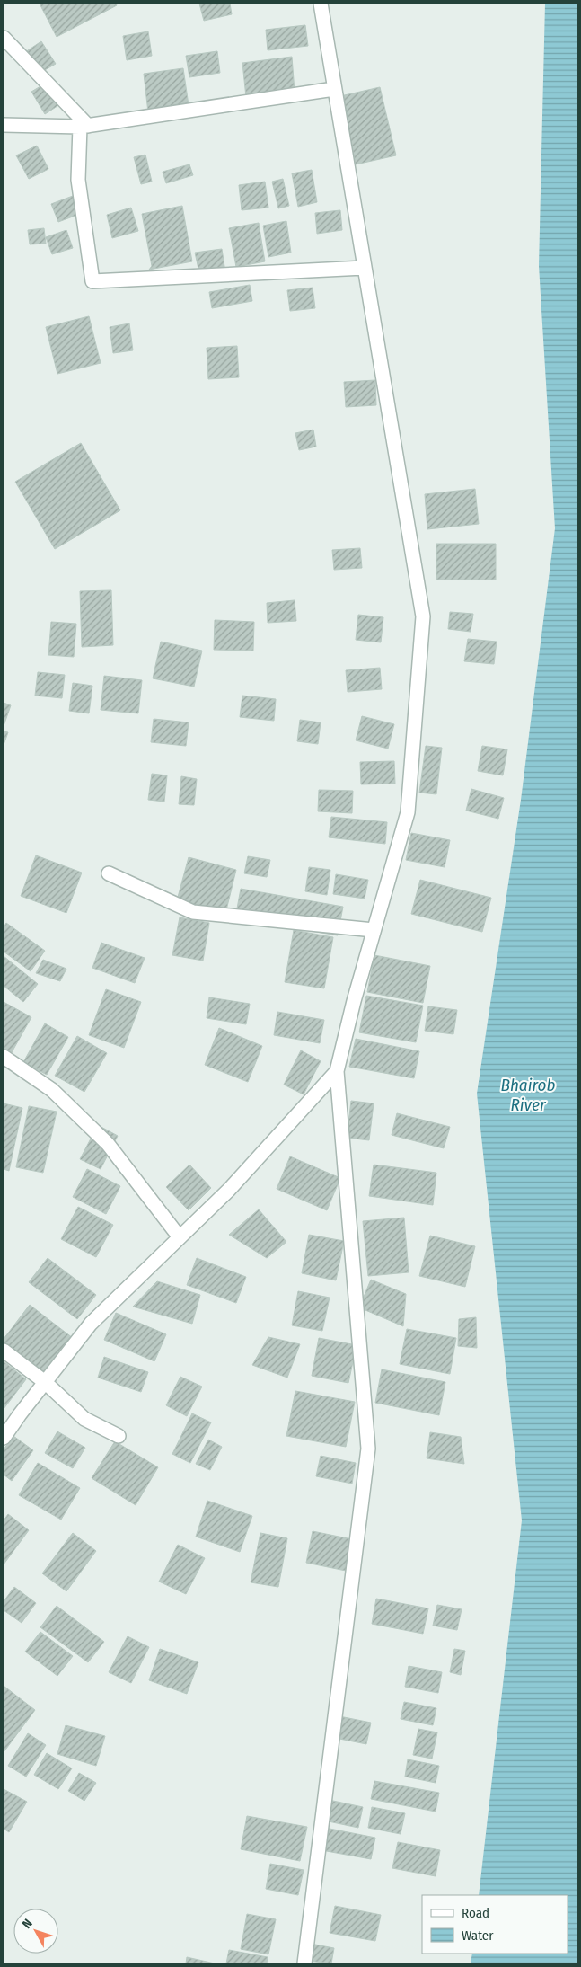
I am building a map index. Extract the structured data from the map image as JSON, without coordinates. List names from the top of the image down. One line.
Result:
{"water":["Bhairob River"],"legend":["Road","Water"],"north":"top left"}
